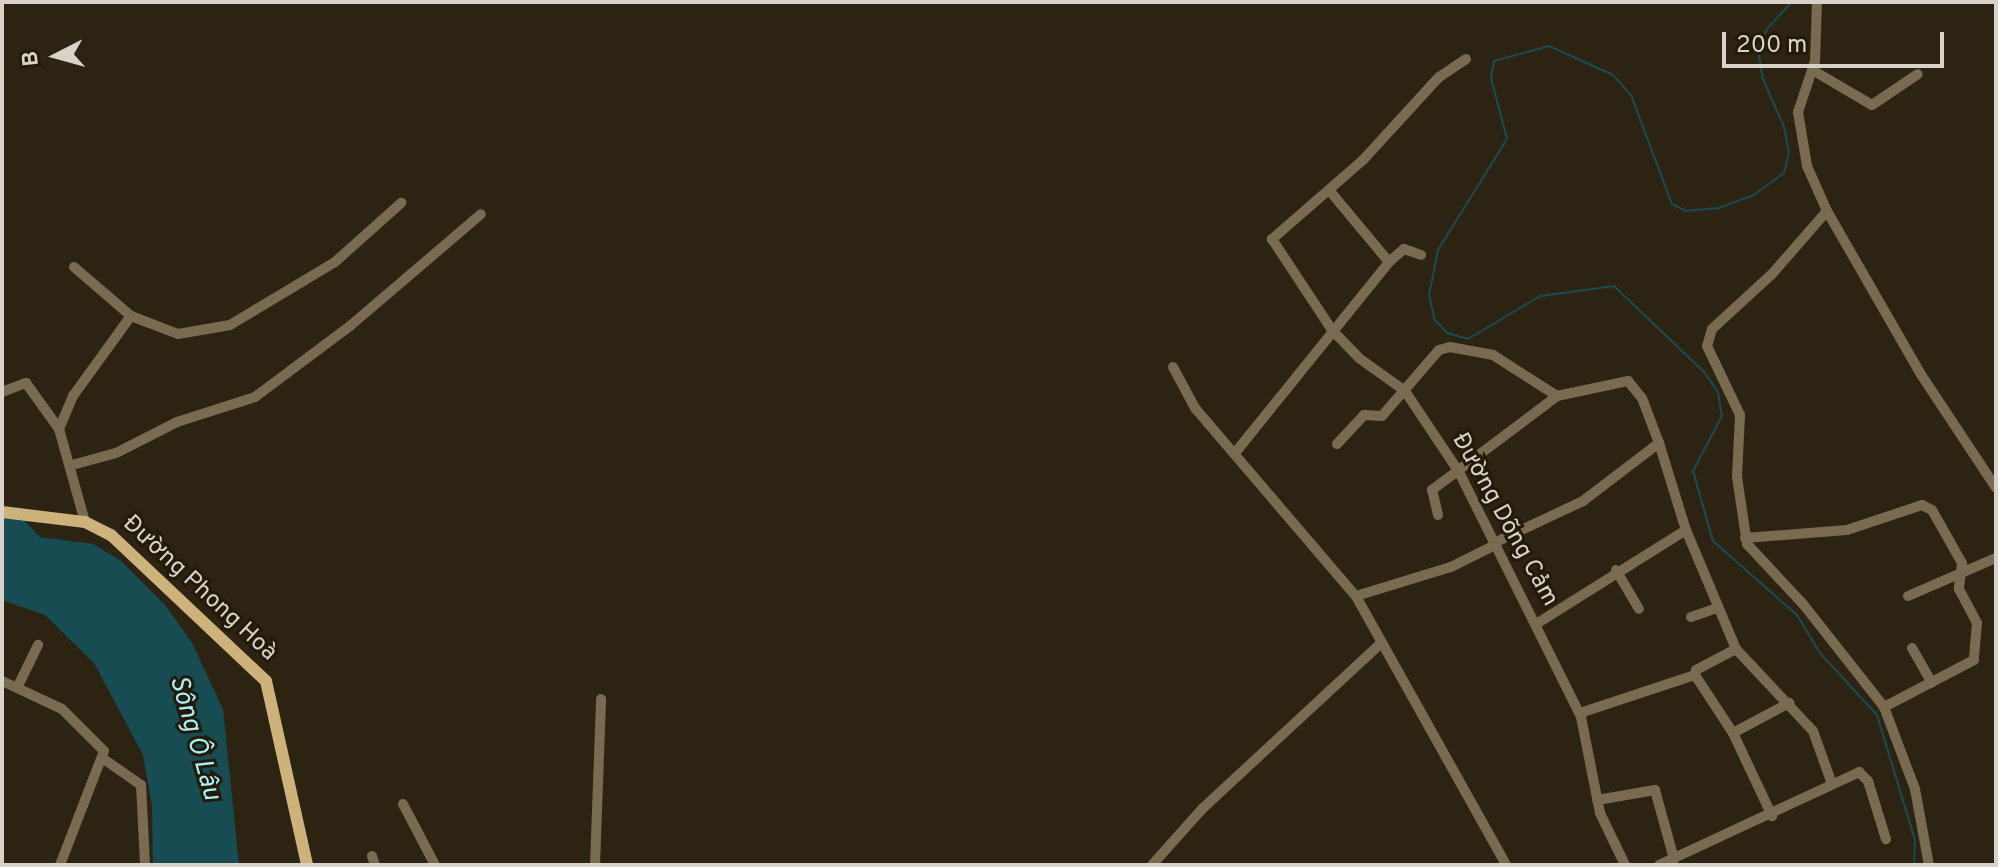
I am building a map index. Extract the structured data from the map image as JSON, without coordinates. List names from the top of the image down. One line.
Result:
{"streets":{"main road":["Đường Phong Hoà"],"street":["Đường Dõng Cảm"]},"water":["Sông Ô Lâu"],"scale_bar":"200 m","north":"left"}
